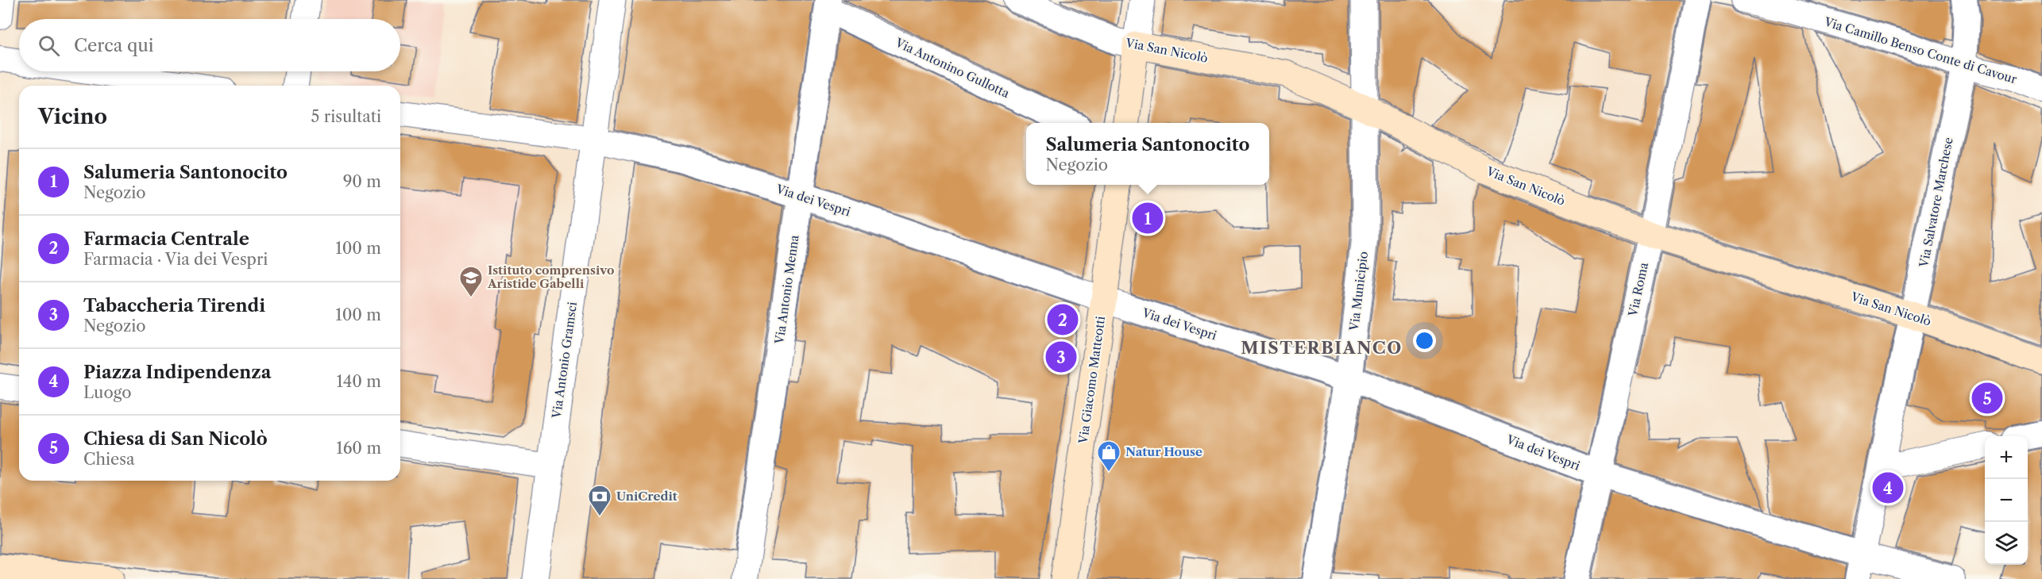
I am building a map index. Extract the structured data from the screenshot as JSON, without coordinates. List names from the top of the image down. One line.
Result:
{"streets":{"main road":["Via San Nicolò","Via Giacomo Matteotti"],"street":["Via Camillo Benso Conte di Cavour","Via Antonino Gullotta","Via dei Vespri","Via Salvatore Marchese","Via Antonio Menna","Via Roma","Via Municipio","Via Antonio Gramsci"]},"crossings":[["Via San Nicolò","Via Salvatore Marchese"],["Via San Nicolò","Via Roma"],["Via San Nicolò","Via Municipio"],["Via Camillo Benso Conte di Cavour","Via Salvatore Marchese"],["Via Antonino Gullotta","Via Antonio Menna"],["Via dei Vespri","Via Salvatore Marchese"],["Via dei Vespri","Via Antonio Menna"],["Via dei Vespri","Via Roma"],["Via dei Vespri","Via Municipio"],["Via dei Vespri","Via Antonio Gramsci"],["Via dei Vespri","Via Giacomo Matteotti"]],"districts":["MISTERBIANCO"],"places":{"school or university":["Istituto comprensivo Aristide Gabelli"],"shop":["Natur House"],"bank":["UniCredit"]},"page":{"search":"Cerca qui","heading":["Vicino","5 risultati"],"popup":["Salumeria Santonocito","Negozio"],"list":[{"mark":"1","name":"Salumeria Santonocito","note":"Negozio","value":"90 m"},{"mark":"2","name":"Farmacia Centrale","note":"Farmacia · Via dei Vespri","value":"100 m"},{"mark":"3","name":"Tabaccheria Tirendi","note":"Negozio","value":"100 m"},{"mark":"4","name":"Piazza Indipendenza","note":"Luogo","value":"140 m"},{"mark":"5","name":"Chiesa di San Nicolò","note":"Chiesa","value":"160 m"}],"pins":["1","2","3","5","4"],"map_buttons":["+","−"]}}
